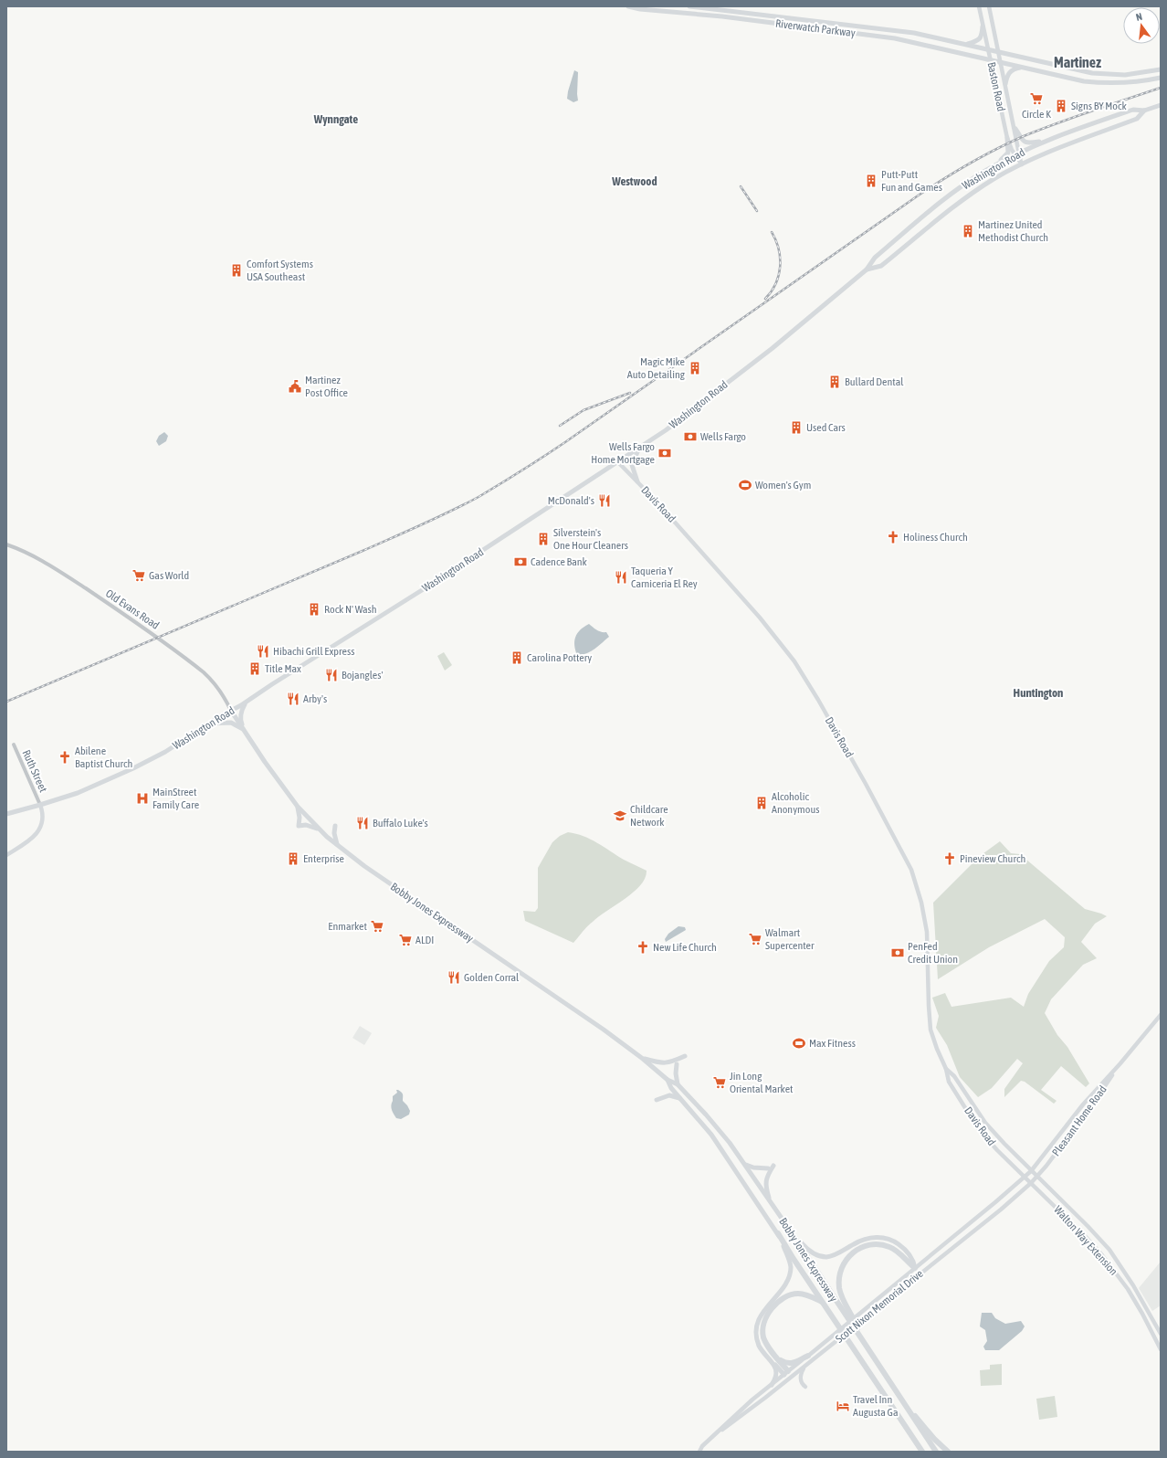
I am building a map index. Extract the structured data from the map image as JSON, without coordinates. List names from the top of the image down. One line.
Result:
{"streets":{"highway":["Bobby Jones Expressway"],"main road":["Riverwatch Parkway","Baston Road","Washington Road","Davis Road","Pleasant Home Road","Walton Way Extension","Scott Nixon Memorial Drive"],"street":["Old Evans Road","Ruth Street"]},"crossings":[["Riverwatch Parkway","Baston Road"],["Baston Road","Washington Road"],["Washington Road","Davis Road"],["Washington Road","Old Evans Road"],["Washington Road","Ruth Street"],["Washington Road","Bobby Jones Expressway"],["Davis Road","Pleasant Home Road"],["Davis Road","Walton Way Extension"],["Davis Road","Scott Nixon Memorial Drive"],["Old Evans Road","Bobby Jones Expressway"],["Pleasant Home Road","Walton Way Extension"],["Pleasant Home Road","Scott Nixon Memorial Drive"],["Walton Way Extension","Scott Nixon Memorial Drive"]],"districts":["Martinez","Wynngate","Westwood","Huntington"],"places":{"supermarket":["Circle K","Gas World","Enmarket","Walmart Supercenter","ALDI","Jin Long Oriental Market"],"building":["Signs BY Mock","Putt-Putt Fun and Games","Martinez United Methodist Church","Comfort Systems USA Southeast","Magic Mike Auto Detailing","Bullard Dental","Used Cars","Silverstein's One Hour Cleaners","Rock N' Wash","Carolina Pottery","Title Max","Alcoholic Anonymous","Enterprise"],"public building":["Martinez Post Office"],"bank":["Wells Fargo","Wells Fargo Home Mortgage","Cadence Bank","PenFed Credit Union"],"sports":["Women's Gym","Max Fitness"],"restaurant":["McDonald's","Taqueria Y Carniceria El Rey","Hibachi Grill Express","Bojangles'","Arby's","Buffalo Luke's","Golden Corral"],"church":["Holiness Church","Abilene Baptist Church","Pineview Church","New Life Church"],"hospital":["MainStreet Family Care"],"school or university":["Childcare Network"],"hotel":["Travel Inn Augusta Ga"]},"north":"top"}
